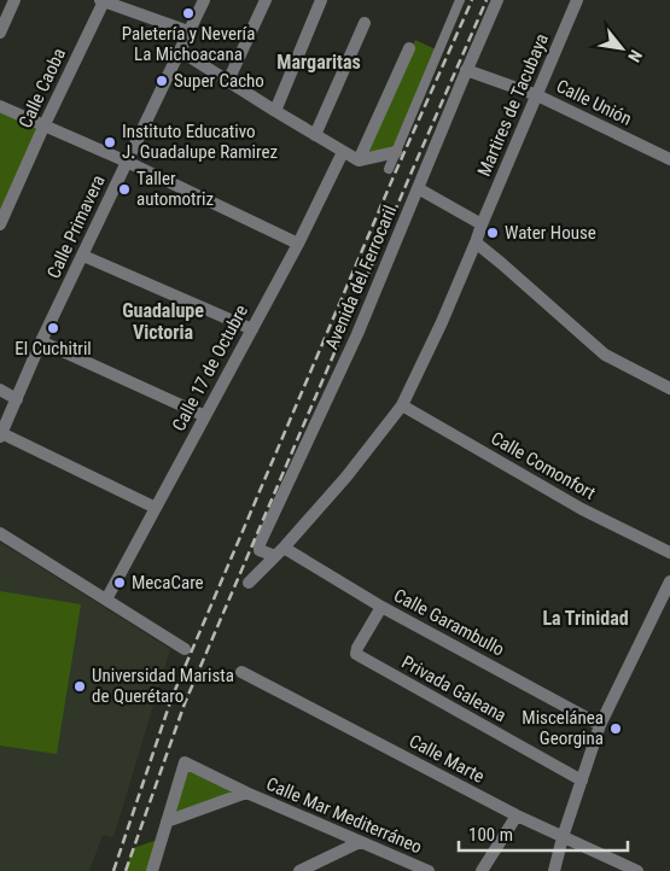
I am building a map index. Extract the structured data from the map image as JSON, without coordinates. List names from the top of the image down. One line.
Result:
{"streets":{"street":["Calle Caoba","Calle Unión","Martires de Tacubaya","Calle Primavera","Avenida del Ferrocaril","Calle 17 de Octubre","Calle Comonfort","Calle Garambullo","Privada Galeana","Calle Marte","Calle Mar Mediterráneo"]},"crossings":[["Calle Unión","Martires de Tacubaya"],["Calle Unión","Avenida del Ferrocaril"],["Martires de Tacubaya","Avenida del Ferrocaril"],["Martires de Tacubaya","Calle Comonfort"],["Martires de Tacubaya","Calle Garambullo"],["Avenida del Ferrocaril","Calle Garambullo"],["Calle Garambullo","Privada Galeana"]],"districts":["Margaritas","Guadalupe Victoria","La Trinidad"],"places":["Paletería y Nevería La Michoacana","Super Cacho","Instituto Educativo J. Guadalupe Ramirez","Taller automotriz","Water House","El Cuchitril","MecaCare","Universidad Marista de Querétaro","Miscelánea Georgina"],"scale_bar":"100 m","north":"bottom right"}
